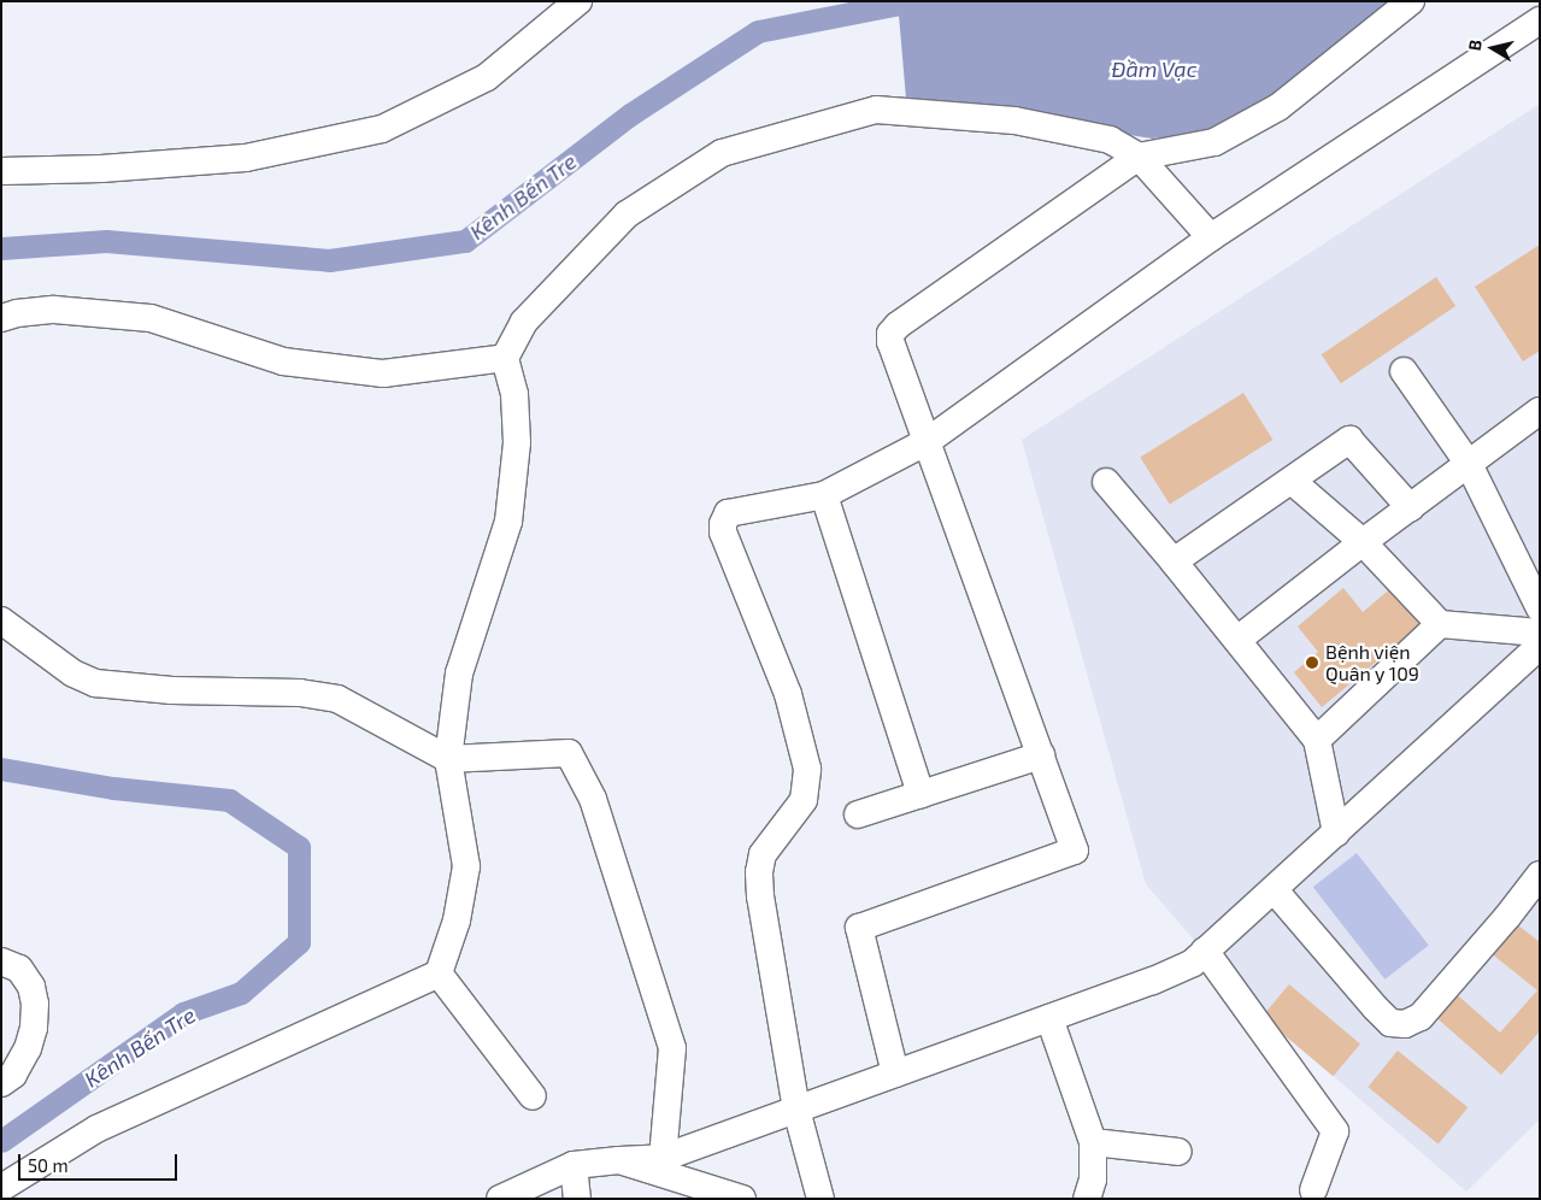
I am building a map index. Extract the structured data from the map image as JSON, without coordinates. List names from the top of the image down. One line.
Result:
{"water":["Đầm Vạc","Kênh Bến Tre"],"places":["Bệnh viện Quân y 109"],"scale_bar":"50 m","north":"left"}
